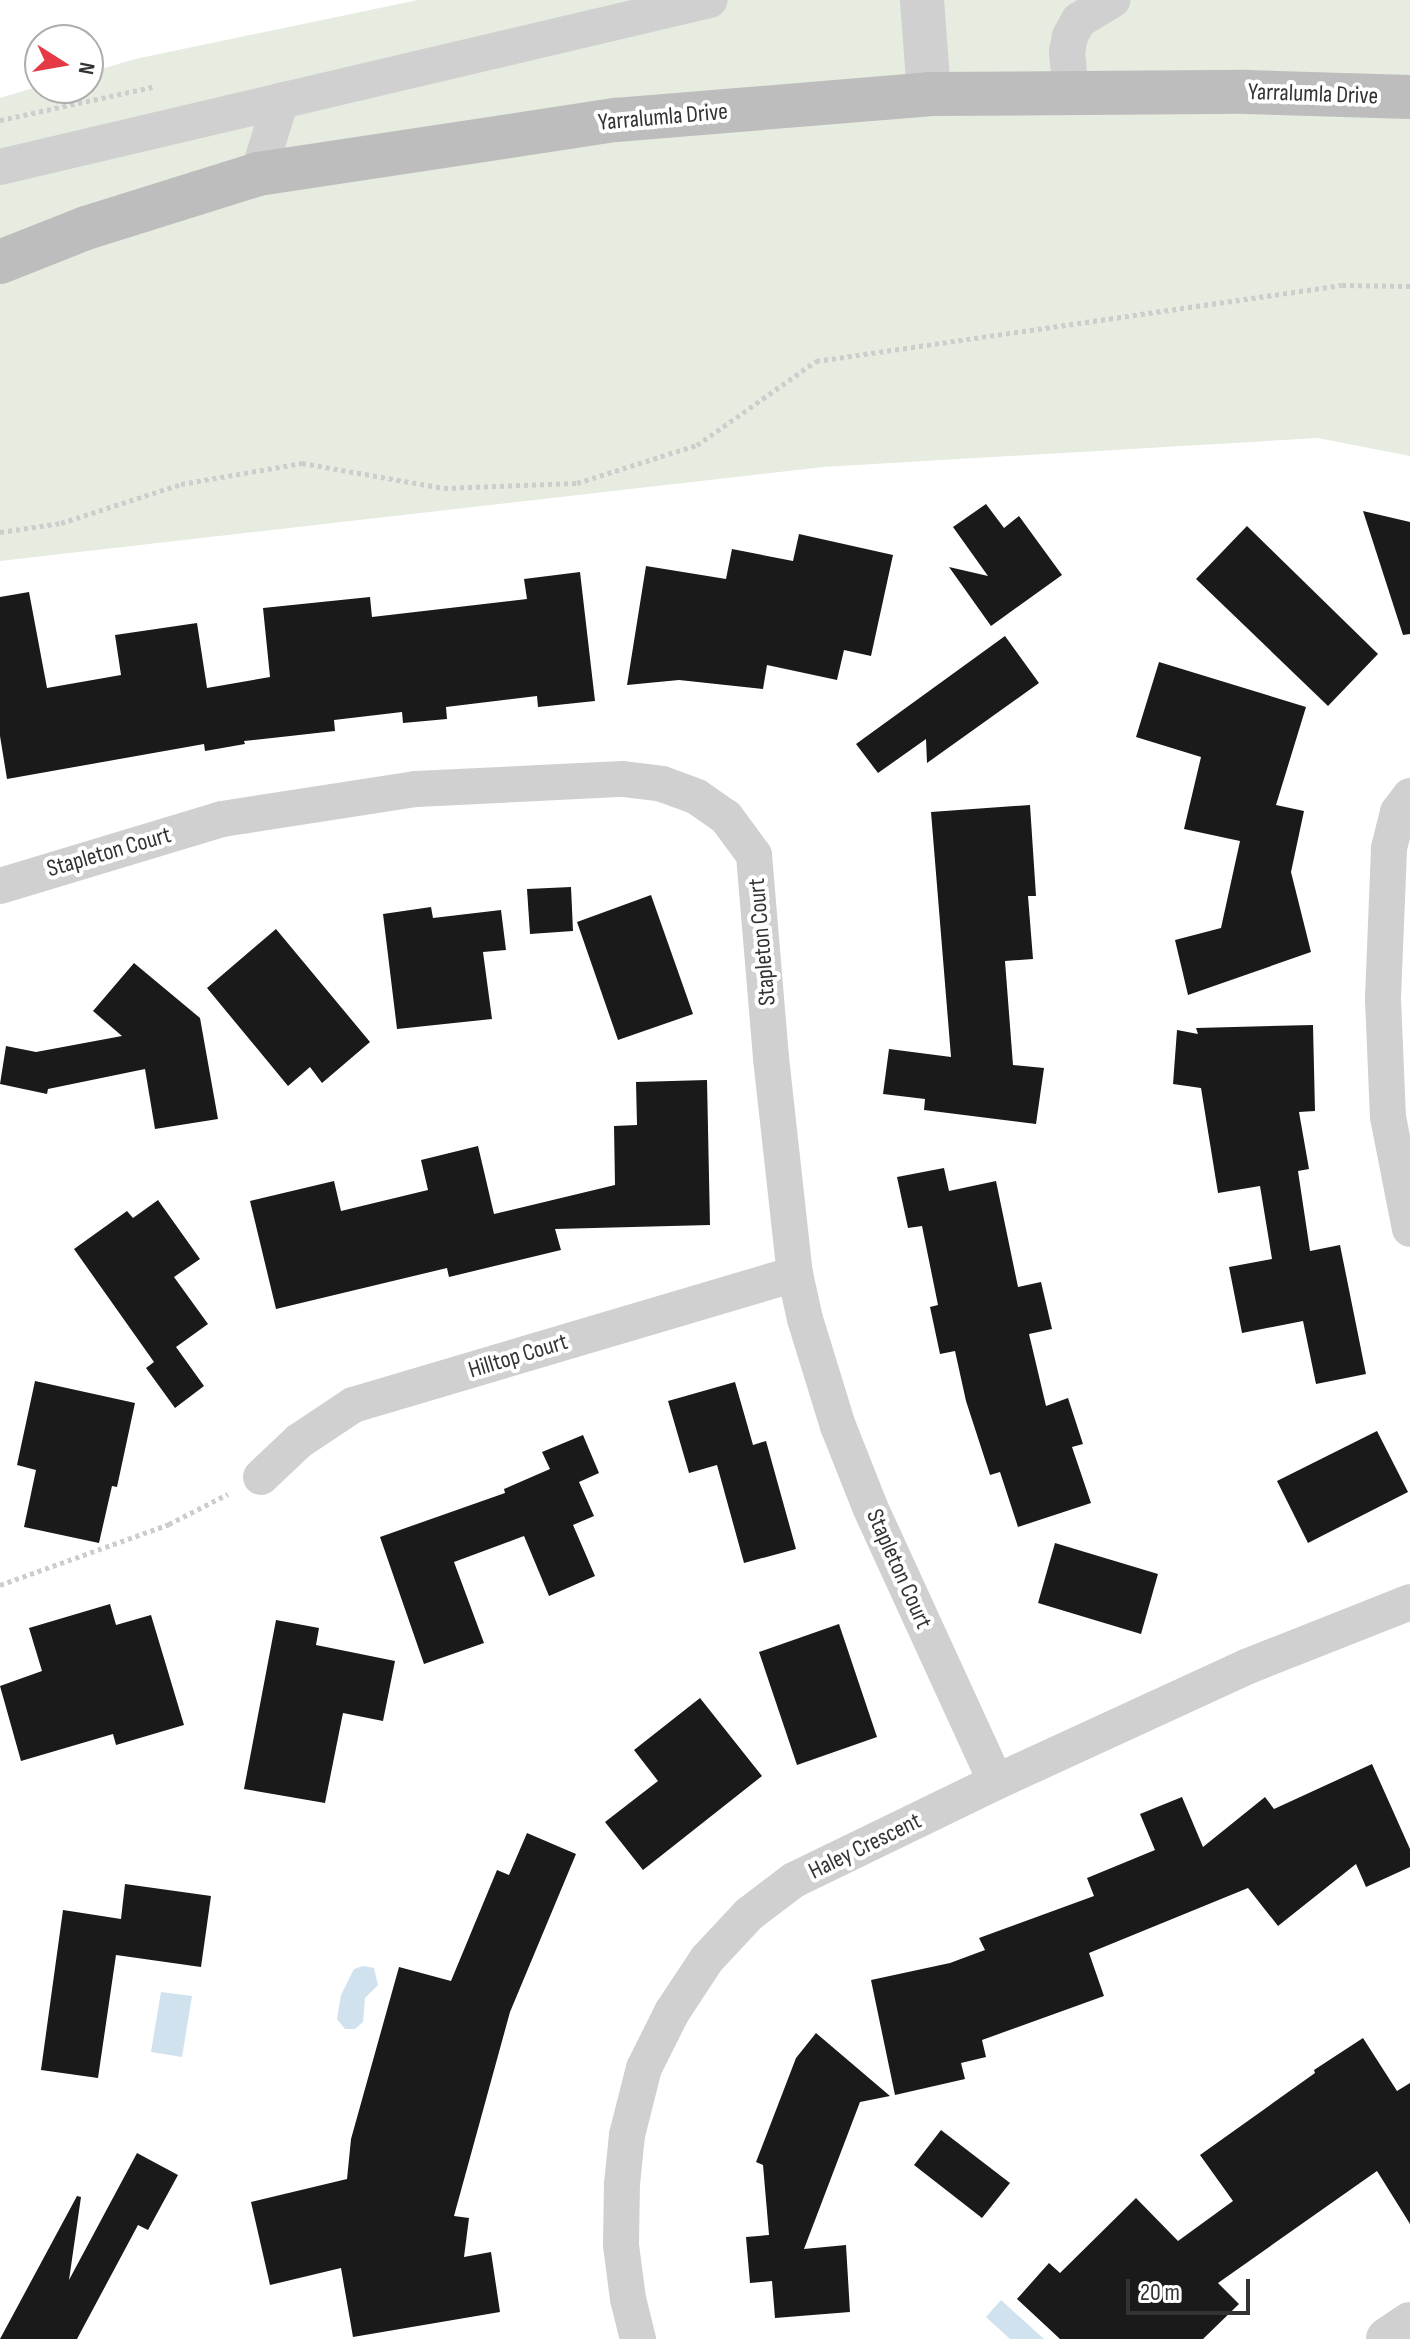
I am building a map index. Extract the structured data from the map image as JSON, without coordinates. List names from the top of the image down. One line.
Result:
{"streets":{"main road":["Yarralumla Drive"],"street":["Stapleton Court","Hilltop Court","Haley Crescent"]},"crossings":[["Stapleton Court","Hilltop Court"],["Stapleton Court","Haley Crescent"]],"scale_bar":"20 m","north":"right"}
